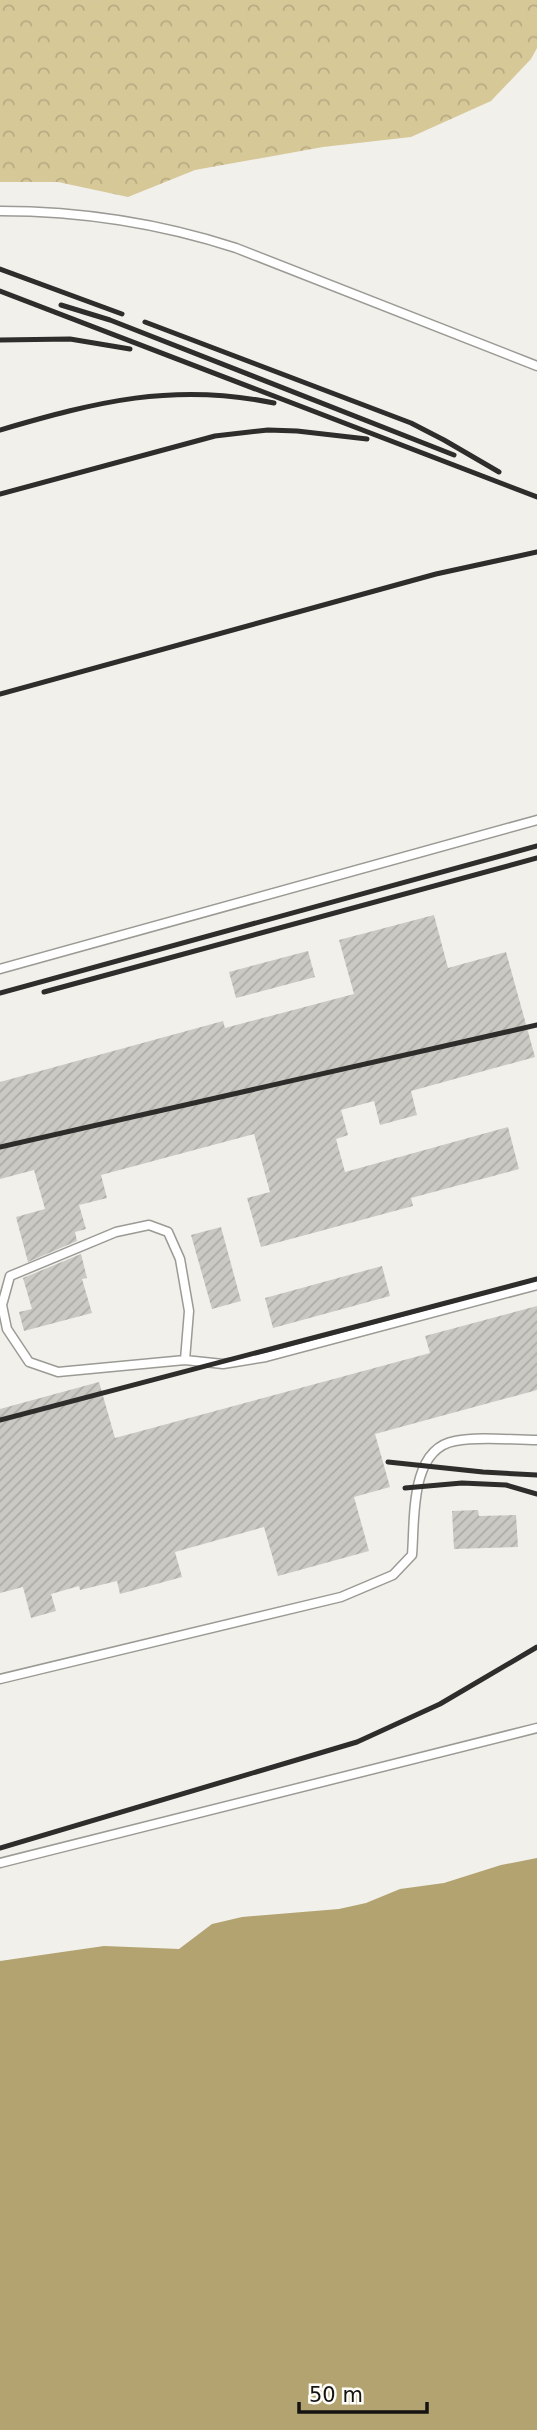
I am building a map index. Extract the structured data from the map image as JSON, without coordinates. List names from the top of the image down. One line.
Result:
{"scale_bar":"50 m"}
